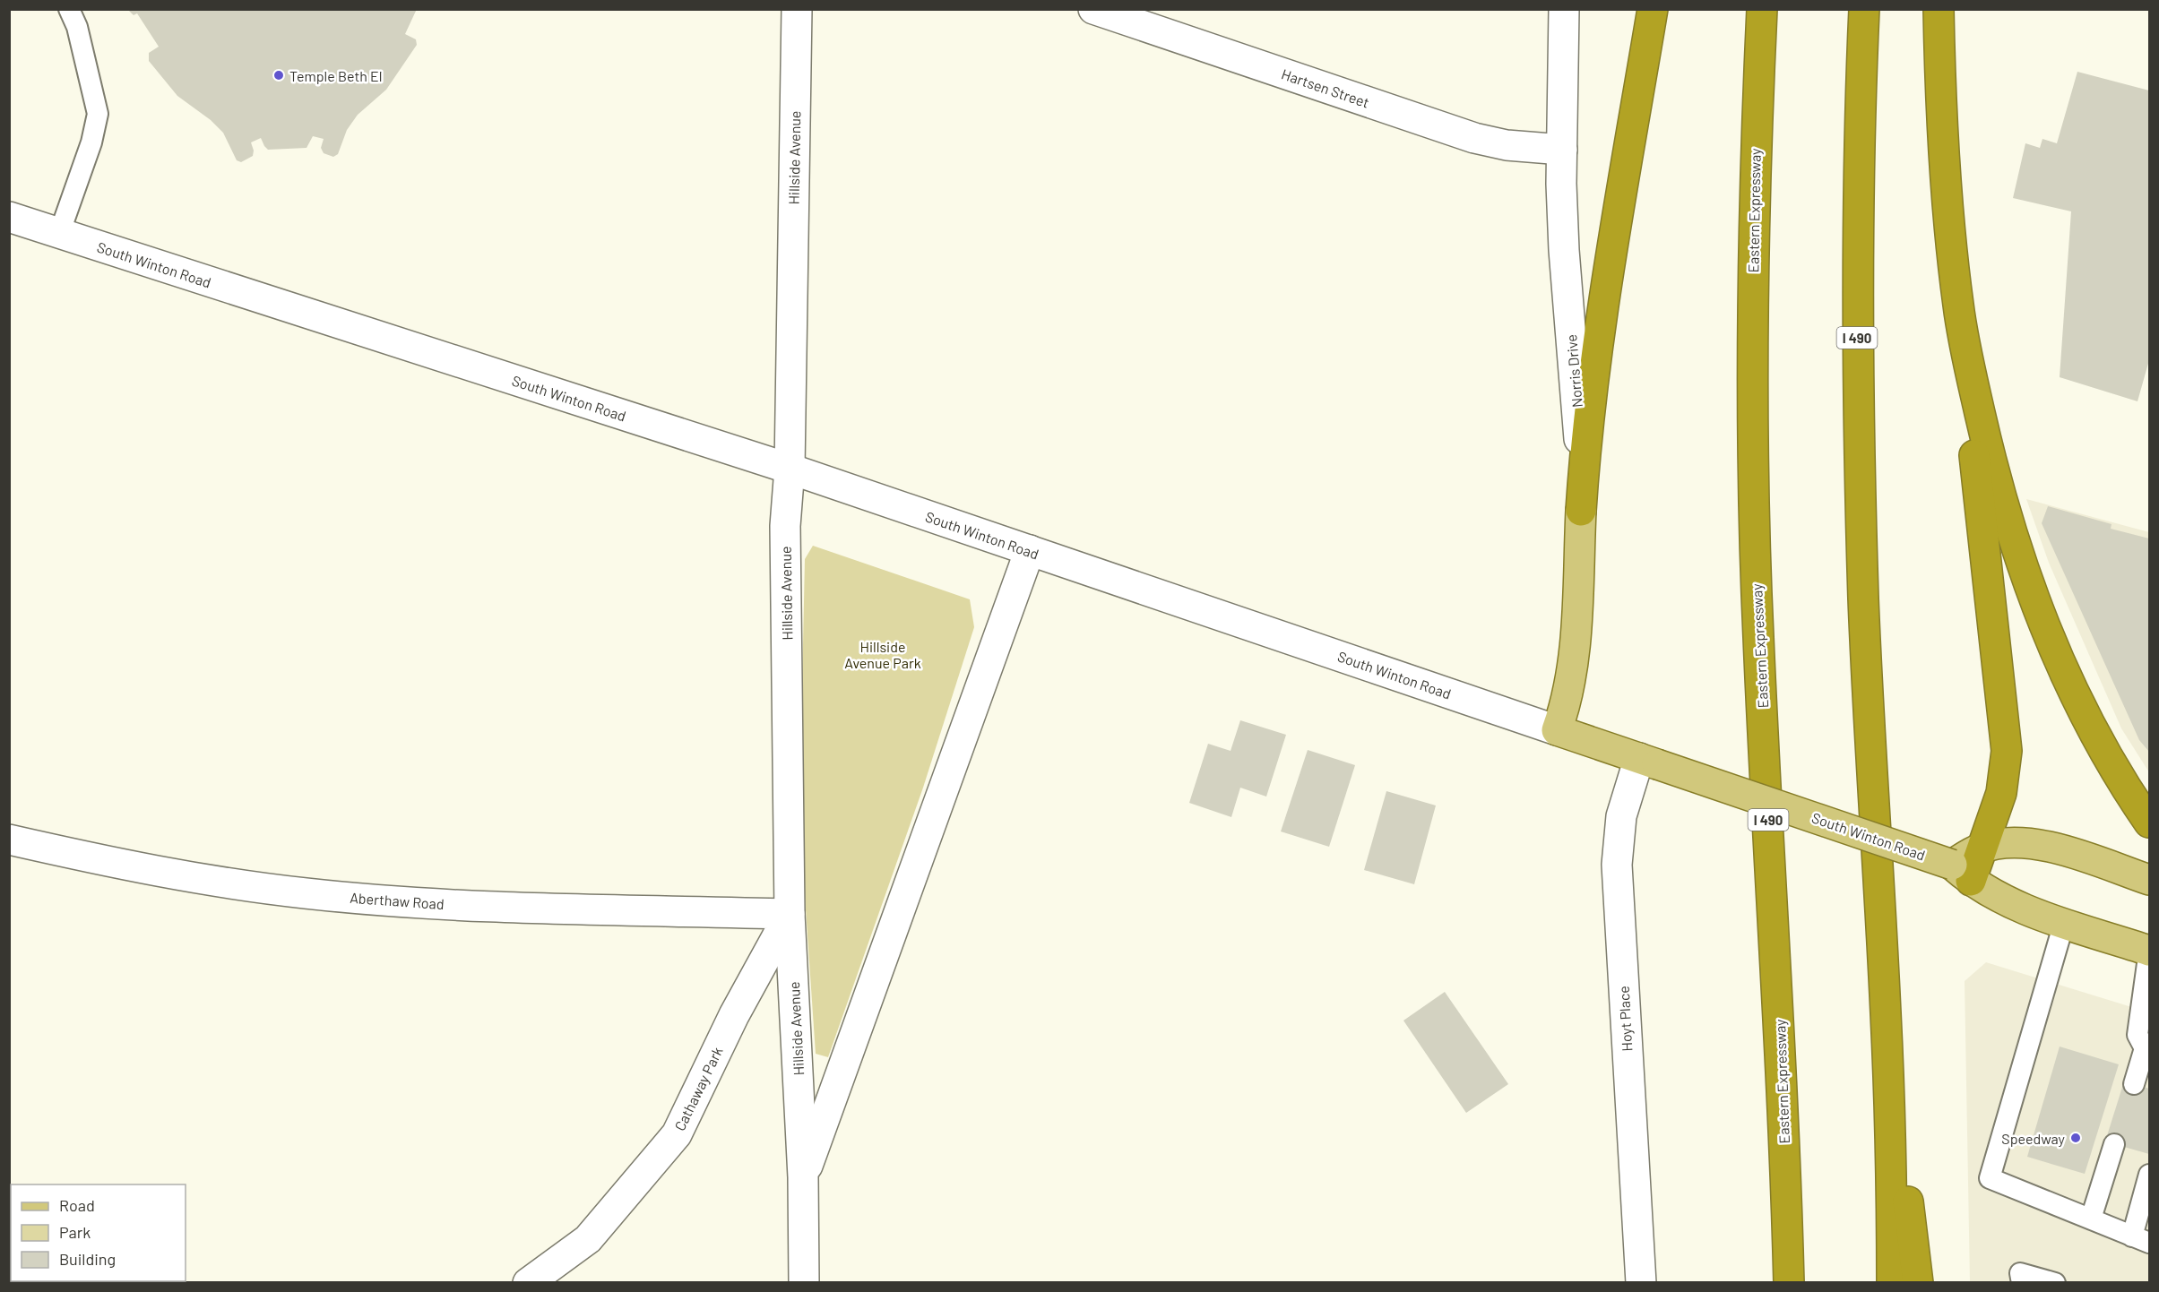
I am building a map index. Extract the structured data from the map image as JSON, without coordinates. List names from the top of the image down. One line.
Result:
{"streets":{"highway":["Eastern Expressway","I 490"],"main road":["South Winton Road","Norris Drive"],"street":["Hartsen Street","Hillside Avenue","Aberthaw Road","Hoyt Place","Cathaway Park"]},"crossings":[["Hartsen Street","Norris Drive"],["Hillside Avenue","South Winton Road"],["Hillside Avenue","Aberthaw Road"],["Hillside Avenue","Cathaway Park"],["South Winton Road","Norris Drive"],["South Winton Road","Hoyt Place"],["Aberthaw Road","Cathaway Park"]],"parks":["Hillside Avenue Park"],"places":["Temple Beth El","Speedway"],"legend":["Road","Park","Building"]}
